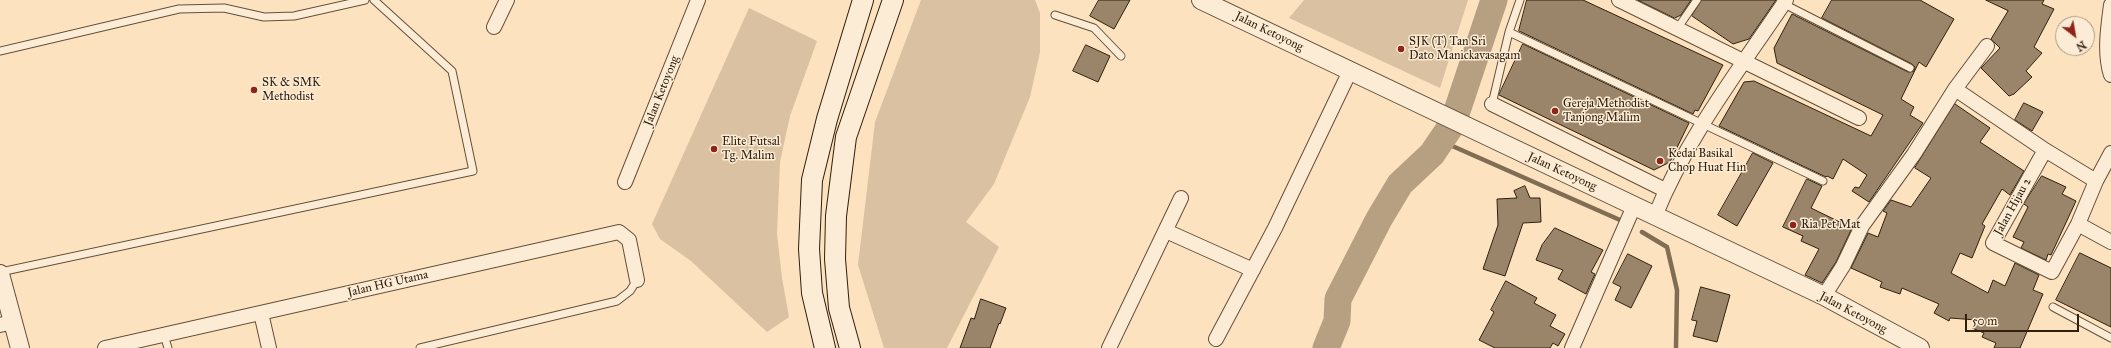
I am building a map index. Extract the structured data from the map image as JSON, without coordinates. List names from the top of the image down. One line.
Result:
{"streets":{"street":["Jalan Ketoyong","Jalan Hijau 2","Jalan HG Utama"]},"places":["SJK (T) Tan Sri Dato Manickavasagam","SK & SMK Methodist","Gereja Methodist Tanjong Malim","Elite Futsal Tg. Malim","Kedai Basikal Chop Huat Hin","Ria Pet Mat"],"scale_bar":"50 m","north":"bottom right"}
